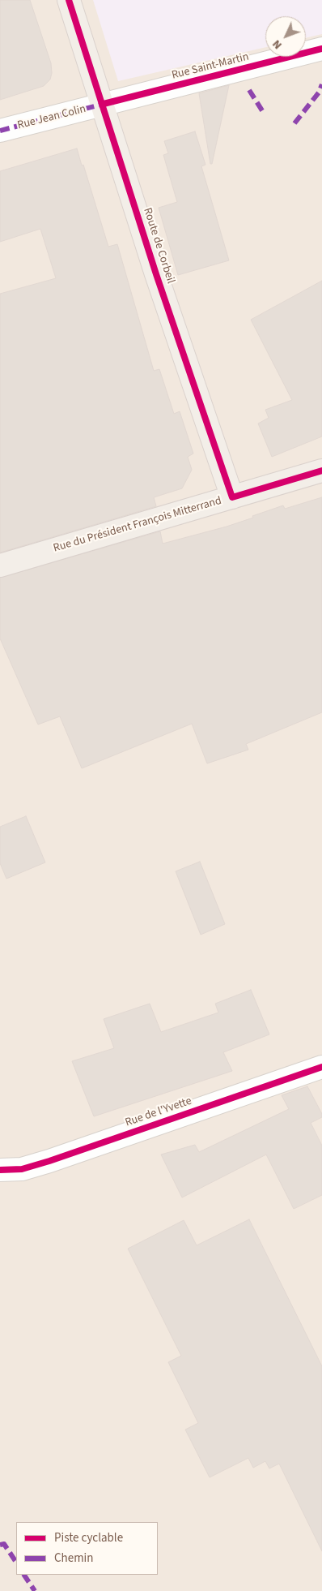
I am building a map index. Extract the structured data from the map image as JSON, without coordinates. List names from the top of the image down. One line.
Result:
{"streets":{"main road":["Route de Corbeil","Rue du Président François Mitterrand"],"street":["Rue Saint-Martin","Rue Jean Colin","Rue de l'Yvette"]},"crossings":[["Rue Saint-Martin","Rue Jean Colin"],["Rue Saint-Martin","Route de Corbeil"],["Rue Jean Colin","Route de Corbeil"],["Route de Corbeil","Rue du Président François Mitterrand"]],"legend":["Piste cyclable","Chemin"],"north":"bottom left"}
